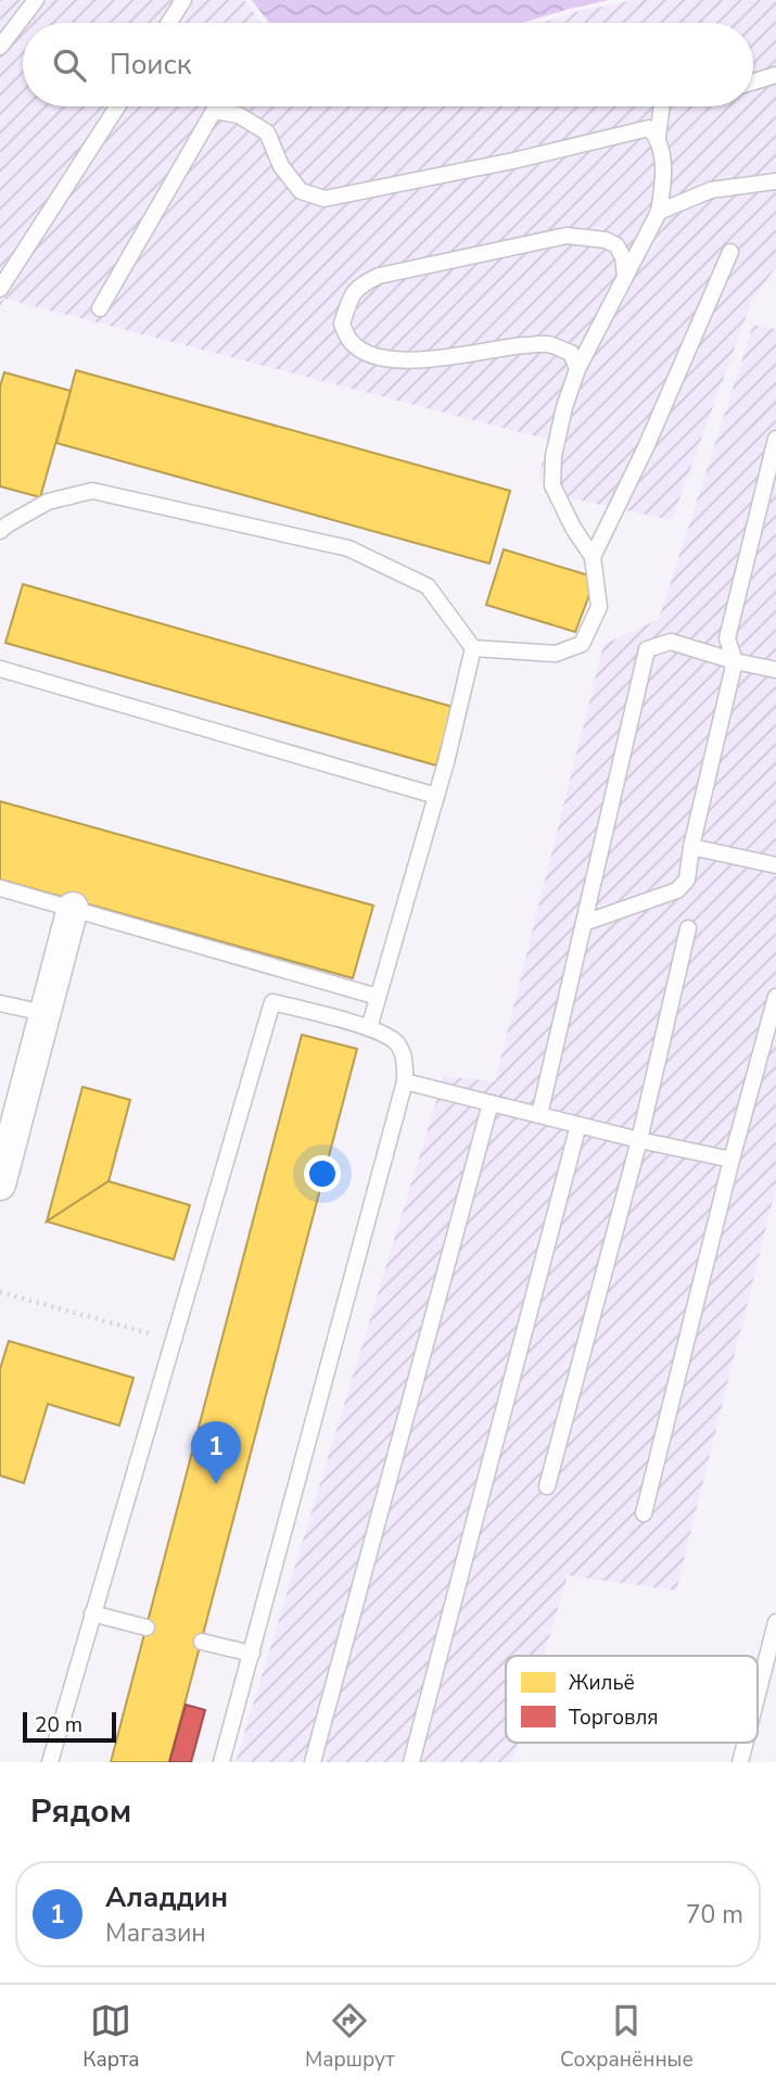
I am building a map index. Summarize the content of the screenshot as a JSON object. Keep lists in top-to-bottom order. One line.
{"legend":["Жильё","Торговля"],"scale_bar":"20 m","page":{"search":"Поиск","pins":"1","scale":"20 m","heading":"Рядом","list":[{"mark":"1","name":"Аладдин","note":"Магазин","value":"70 m"}],"nav":["Карта","Маршрут","Сохранённые"]}}
